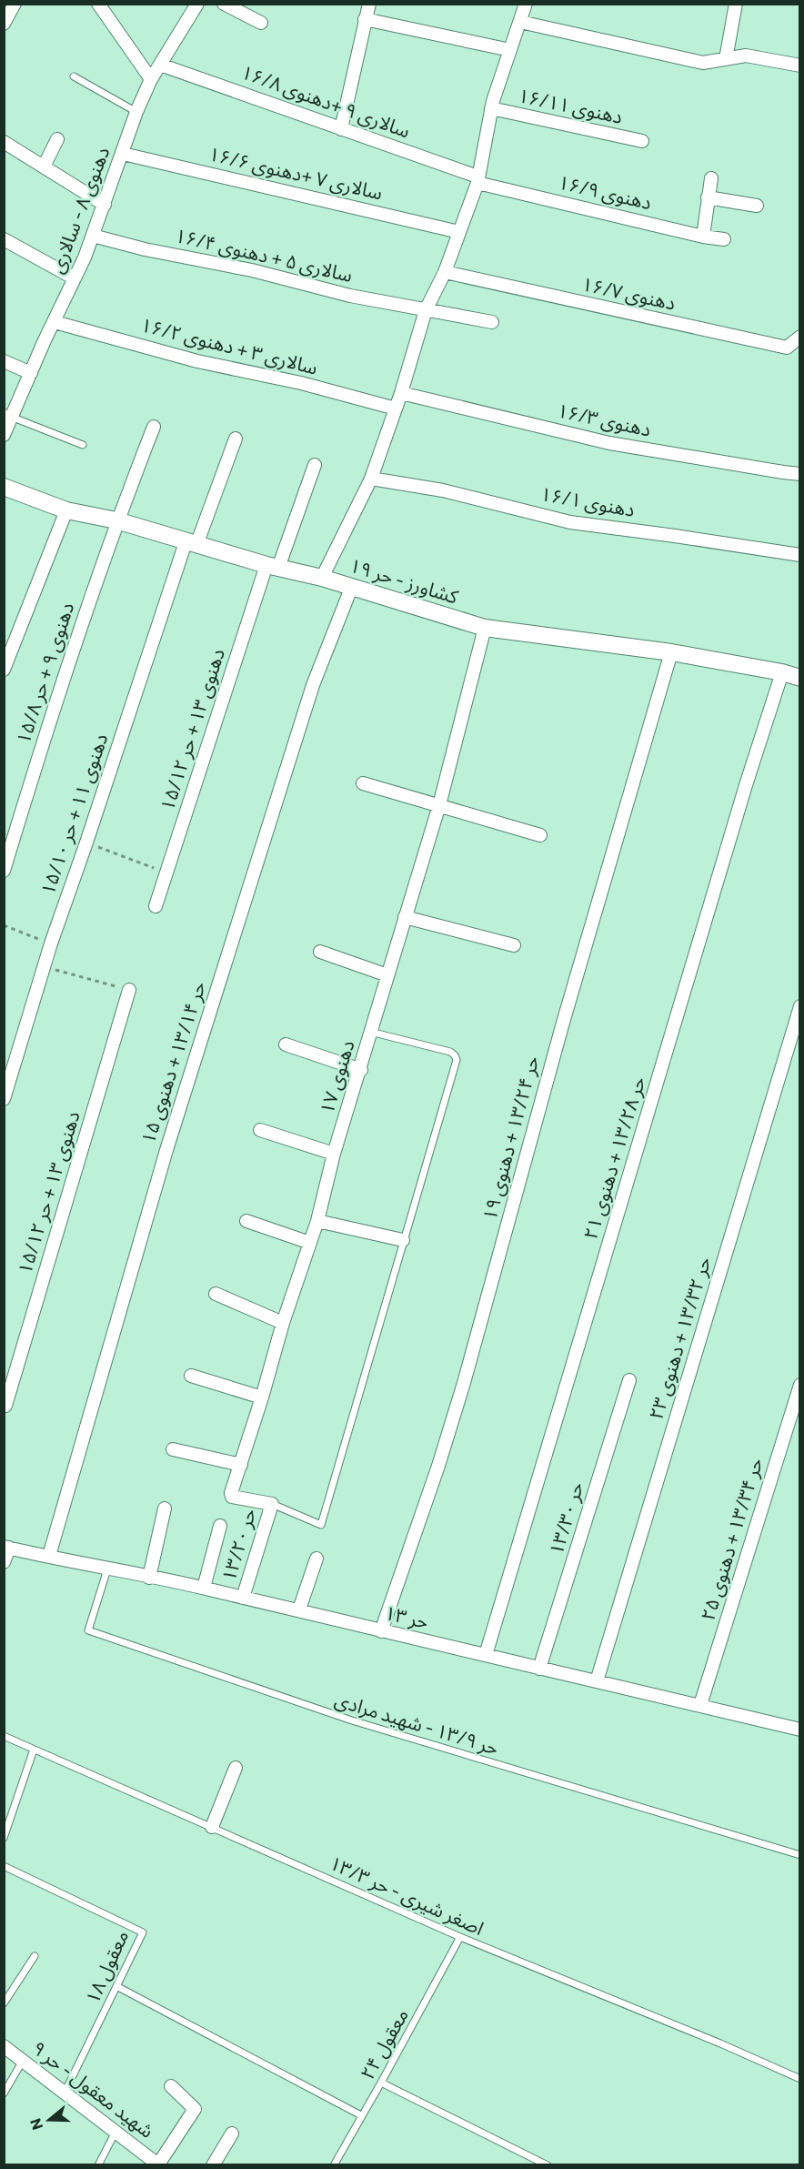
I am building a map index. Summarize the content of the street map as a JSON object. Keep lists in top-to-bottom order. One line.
{"streets":{"street":["سالاری ۹ +دهنوی ۱۶/۸","دهنوی ۱۶/۱۱","سالاری ۷ +دهنوی ۱۶/۶","دهنوی ۱۶/۹","دهنوی ۸ - سالاری","سالاری ۵ + دهنوی ۱۶/۴","دهنوی ۱۶/۷","سالاری ۳ + دهنوی ۱۶/۲","دهنوی ۱۶/۳","دهنوی ۱۶/۱","کشاورز - حر ۱۹","دهنوی ۹ + حر ۱۵/۸","دهنوی ۱۳ + حر ۱۵/۱۲","دهنوی ۱۱ + حر ۱۵/۱۰","حر ۱۳/۱۴ + دهنوی ۱۵","دهنوی ۱۷","حر ۱۳/۲۴ + دهنوی ۱۹","حر ۱۳/۲۸ + دهنوی ۲۱","حر ۱۳/۳۲ + دهنوی ۲۳","حر ۱۳/۳۰","حر ۱۳/۳۴ + دهنوی ۲۵","حر ۱۳/۲۰","حر ۱۳","شهید معقول - حر ۹"],"lane":["حر ۱۳/۹ - شهید مرادی","اصغر شیری - حر ۱۳/۳","معقول ۱۸","معقول ۲۴"]},"crossings":[["سالاری ۹ +دهنوی ۱۶/۸","دهنوی ۱۶/۹"],["سالاری ۹ +دهنوی ۱۶/۸","دهنوی ۸ - سالاری"],["سالاری ۷ +دهنوی ۱۶/۶","دهنوی ۸ - سالاری"],["دهنوی ۸ - سالاری","سالاری ۵ + دهنوی ۱۶/۴"],["دهنوی ۸ - سالاری","سالاری ۳ + دهنوی ۱۶/۲"],["کشاورز - حر ۱۹","دهنوی ۹ + حر ۱۵/۸"],["کشاورز - حر ۱۹","دهنوی ۱۳ + حر ۱۵/۱۲"],["کشاورز - حر ۱۹","دهنوی ۱۱ + حر ۱۵/۱۰"],["کشاورز - حر ۱۹","حر ۱۳/۱۴ + دهنوی ۱۵"],["کشاورز - حر ۱۹","دهنوی ۱۷"],["کشاورز - حر ۱۹","حر ۱۳/۲۴ + دهنوی ۱۹"],["کشاورز - حر ۱۹","حر ۱۳/۲۸ + دهنوی ۲۱"],["حر ۱۳/۱۴ + دهنوی ۱۵","حر ۱۳"],["دهنوی ۱۷","حر ۱۳/۲۰"],["حر ۱۳/۲۴ + دهنوی ۱۹","حر ۱۳"],["حر ۱۳/۲۸ + دهنوی ۲۱","حر ۱۳"],["حر ۱۳/۳۲ + دهنوی ۲۳","حر ۱۳"],["حر ۱۳/۳۰","حر ۱۳"],["حر ۱۳/۳۴ + دهنوی ۲۵","حر ۱۳"],["حر ۱۳/۲۰","حر ۱۳"],["حر ۱۳","حر ۱۳/۹ - شهید مرادی"],["اصغر شیری - حر ۱۳/۳","معقول ۲۴"],["معقول ۱۸","شهید معقول - حر ۹"]],"north":"left"}
